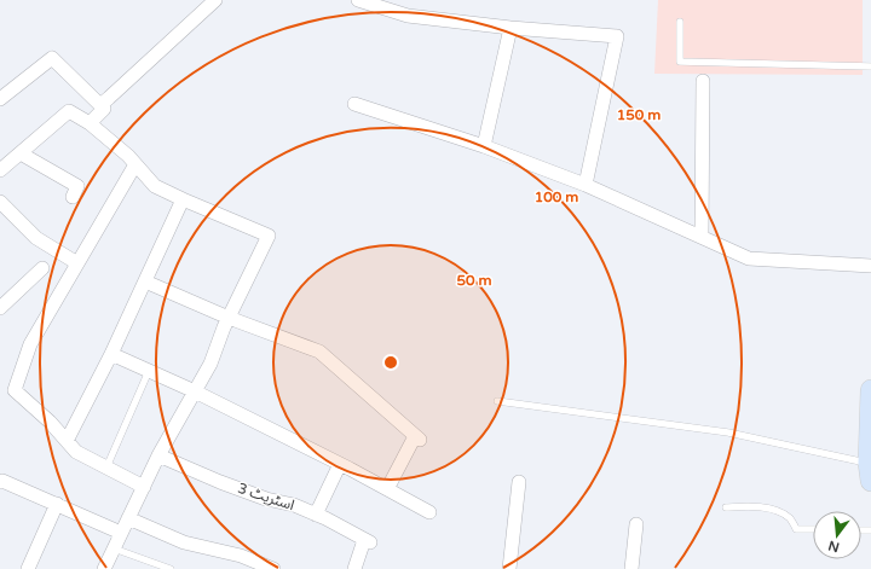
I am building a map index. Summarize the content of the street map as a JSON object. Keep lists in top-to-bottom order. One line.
{"streets":{"street":["اسٹریٹ 3"]},"north":"bottom","rings":["150 m","100 m","50 m"]}
